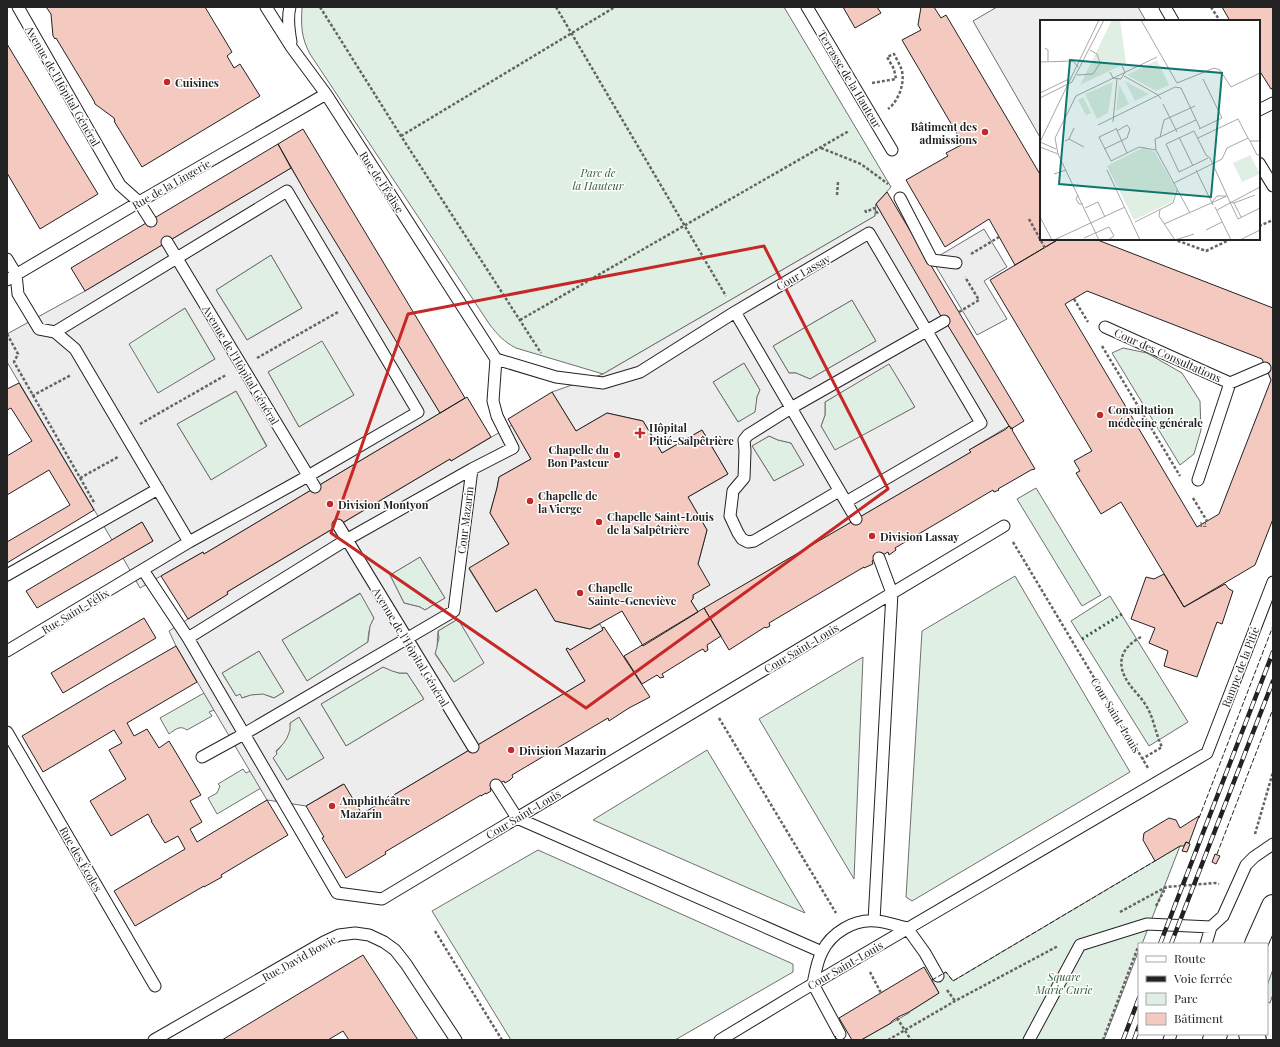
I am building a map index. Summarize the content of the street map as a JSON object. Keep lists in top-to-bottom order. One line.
{"streets":{"lane":["Terrasse de la Hauteur","Avenue de l'Hôpital Général","Rue de l'Église","Rue de la Lingerie","Cour Lassay","Cour des Consultations","Cour Mazarin","Rue Saint-Félix","Cour Saint-Louis","Rampe de la Pitié","Rue des Écoles","Rue David Bowie"]},"crossings":[["Avenue de l'Hôpital Général","Rue de la Lingerie"],["Avenue de l'Hôpital Général","Cour Mazarin"],["Avenue de l'Hôpital Général","Rue Saint-Félix"],["Rue de l'Église","Rue de la Lingerie"],["Cour Mazarin","Cour Saint-Louis"],["Cour Saint-Louis","Rampe de la Pitié"]],"parks":["Parc de la Hauteur","Square Marie Curie"],"places":{"other":["Cuisines","Bâtiment des admissions","Consultation médecine générale","Chapelle du Bon Pasteur","Chapelle de la Vierge","Division Montyon","Chapelle Saint-Louis de la Salpêtrière","Division Lassay","Chapelle Sainte-Geneviève","Division Mazarin","Amphithéâtre Mazarin"],"health":["Hôpital Pitié-Salpêtrière"]},"house_numbers":["12"],"legend":["Route","Voie ferrée","Parc","Bâtiment"]}
